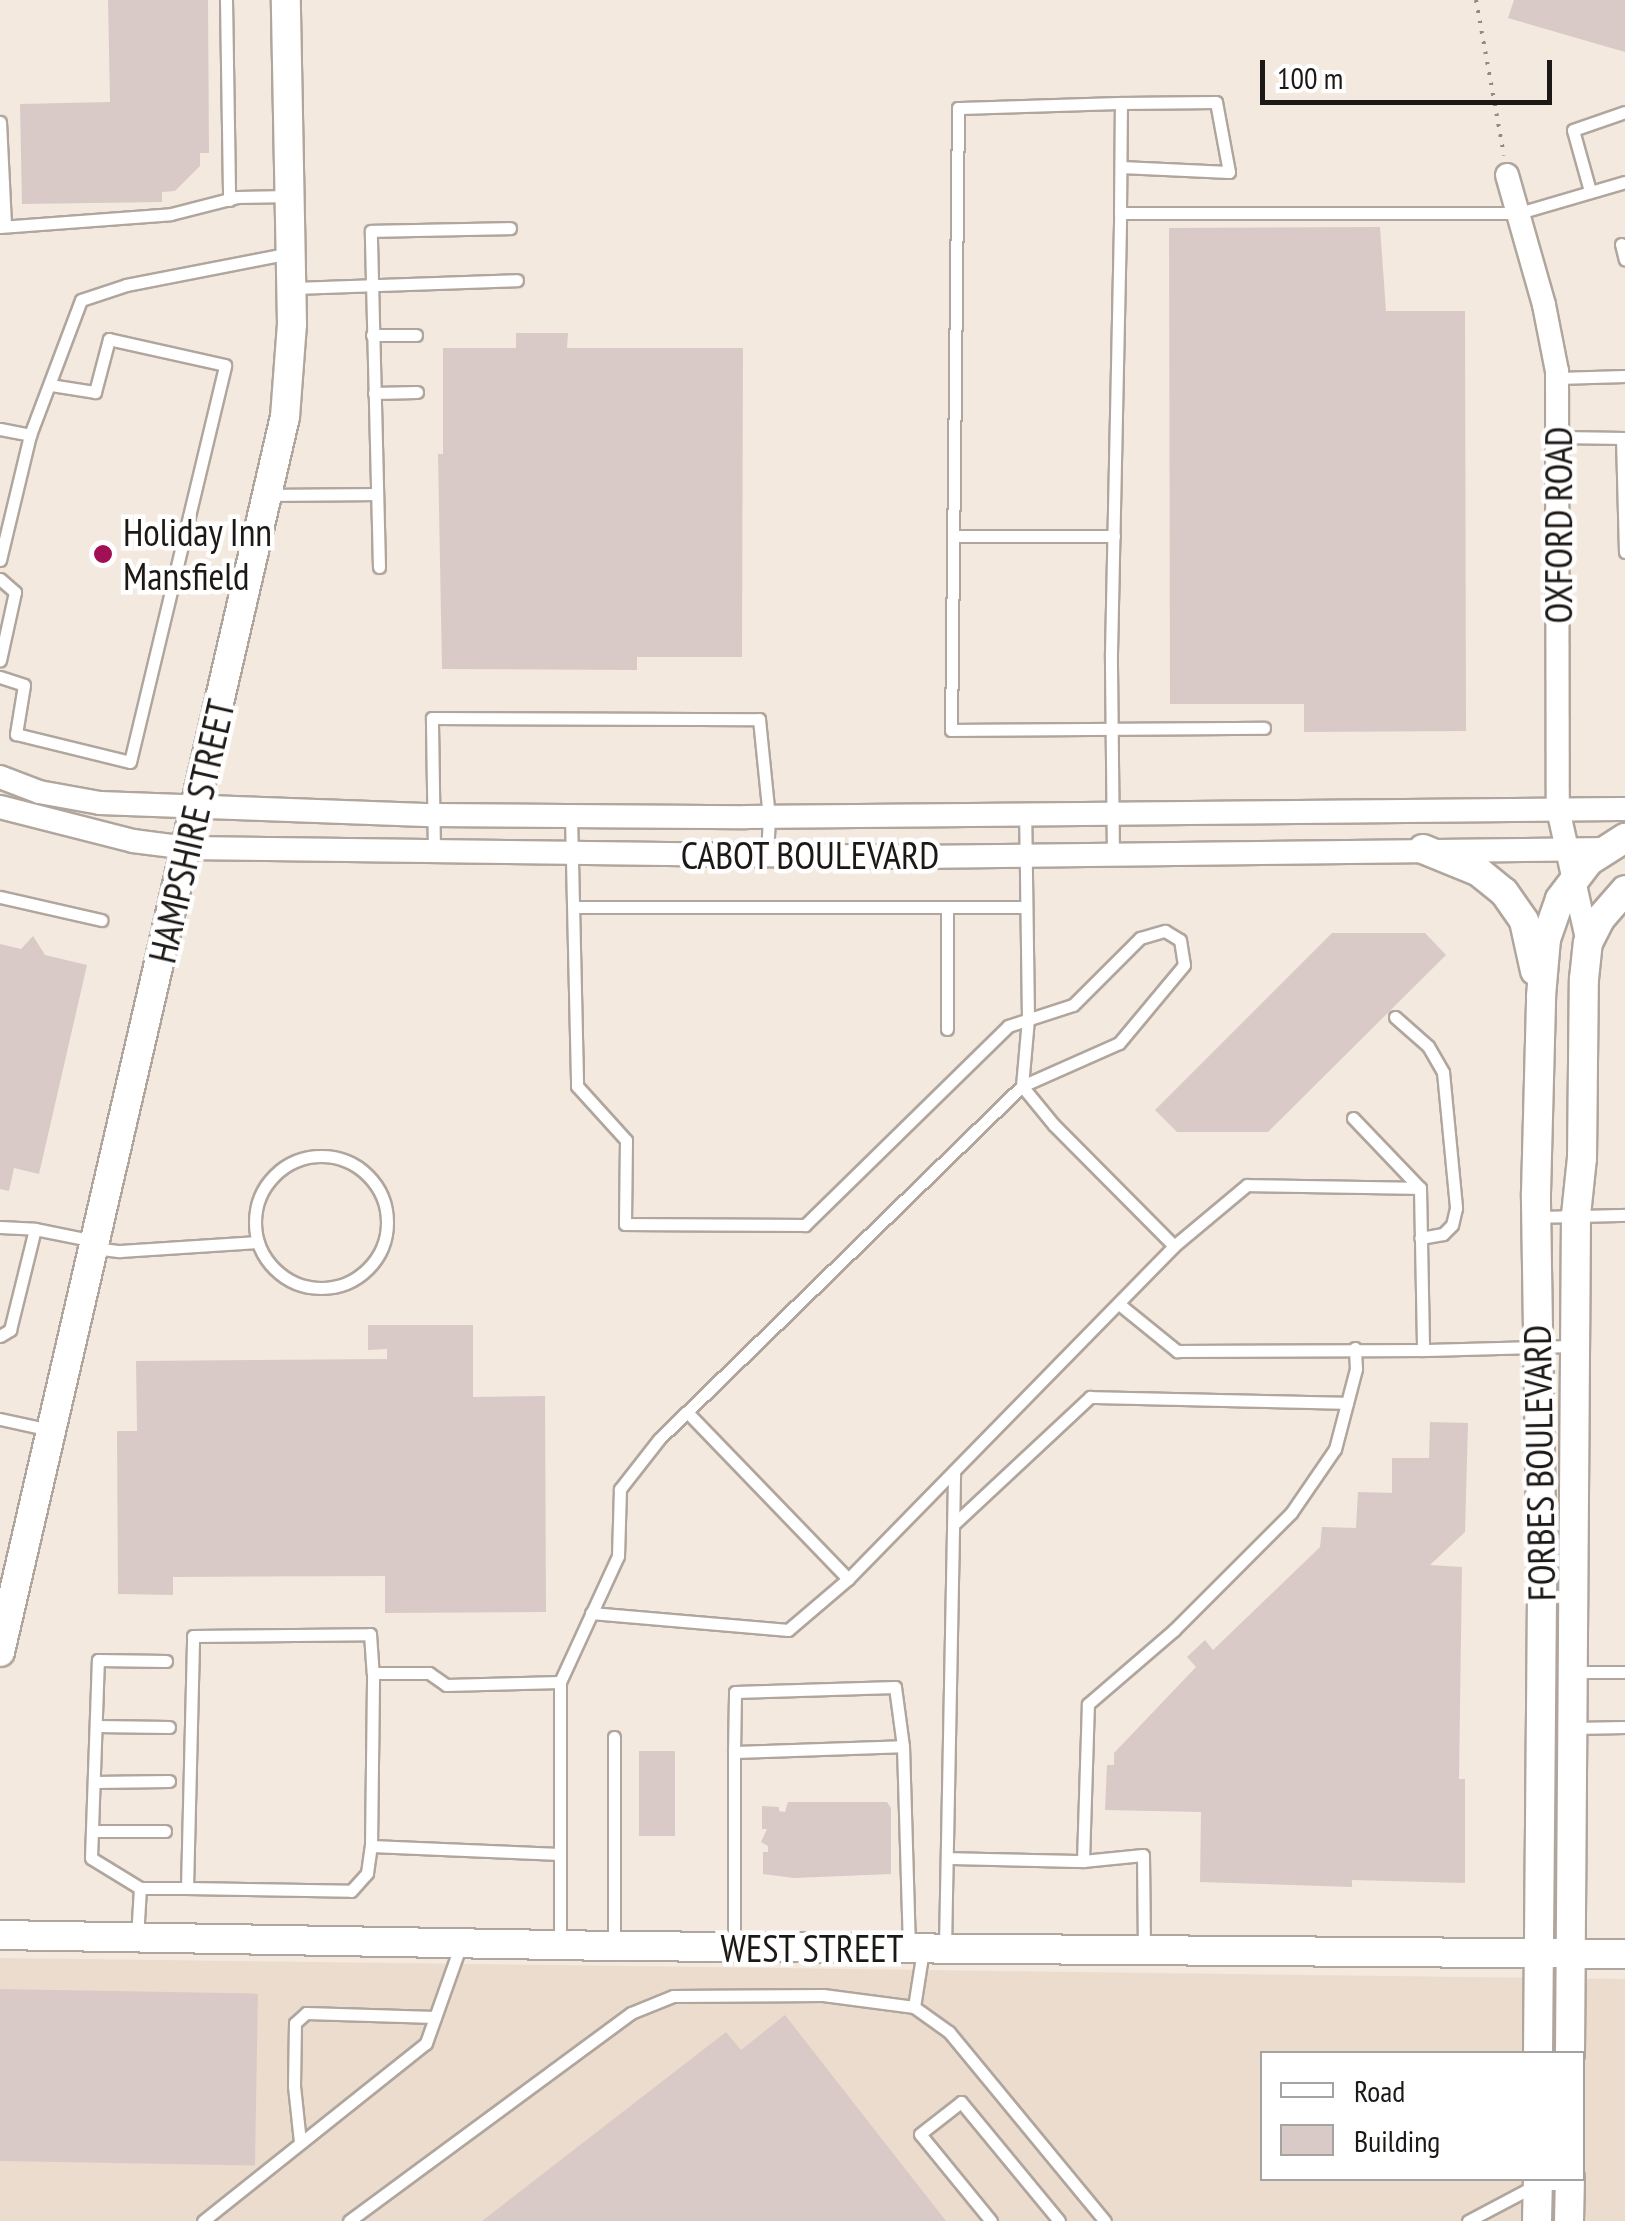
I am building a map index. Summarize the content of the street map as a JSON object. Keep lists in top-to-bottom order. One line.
{"streets":{"street":["OXFORD ROAD","HAMPSHIRE STREET","CABOT BOULEVARD","FORBES BOULEVARD","WEST STREET"]},"crossings":[["OXFORD ROAD","CABOT BOULEVARD"],["OXFORD ROAD","FORBES BOULEVARD"],["HAMPSHIRE STREET","CABOT BOULEVARD"],["CABOT BOULEVARD","FORBES BOULEVARD"],["FORBES BOULEVARD","WEST STREET"]],"places":["Holiday Inn Mansfield"],"legend":["Road","Building"],"scale_bar":"100 m"}
